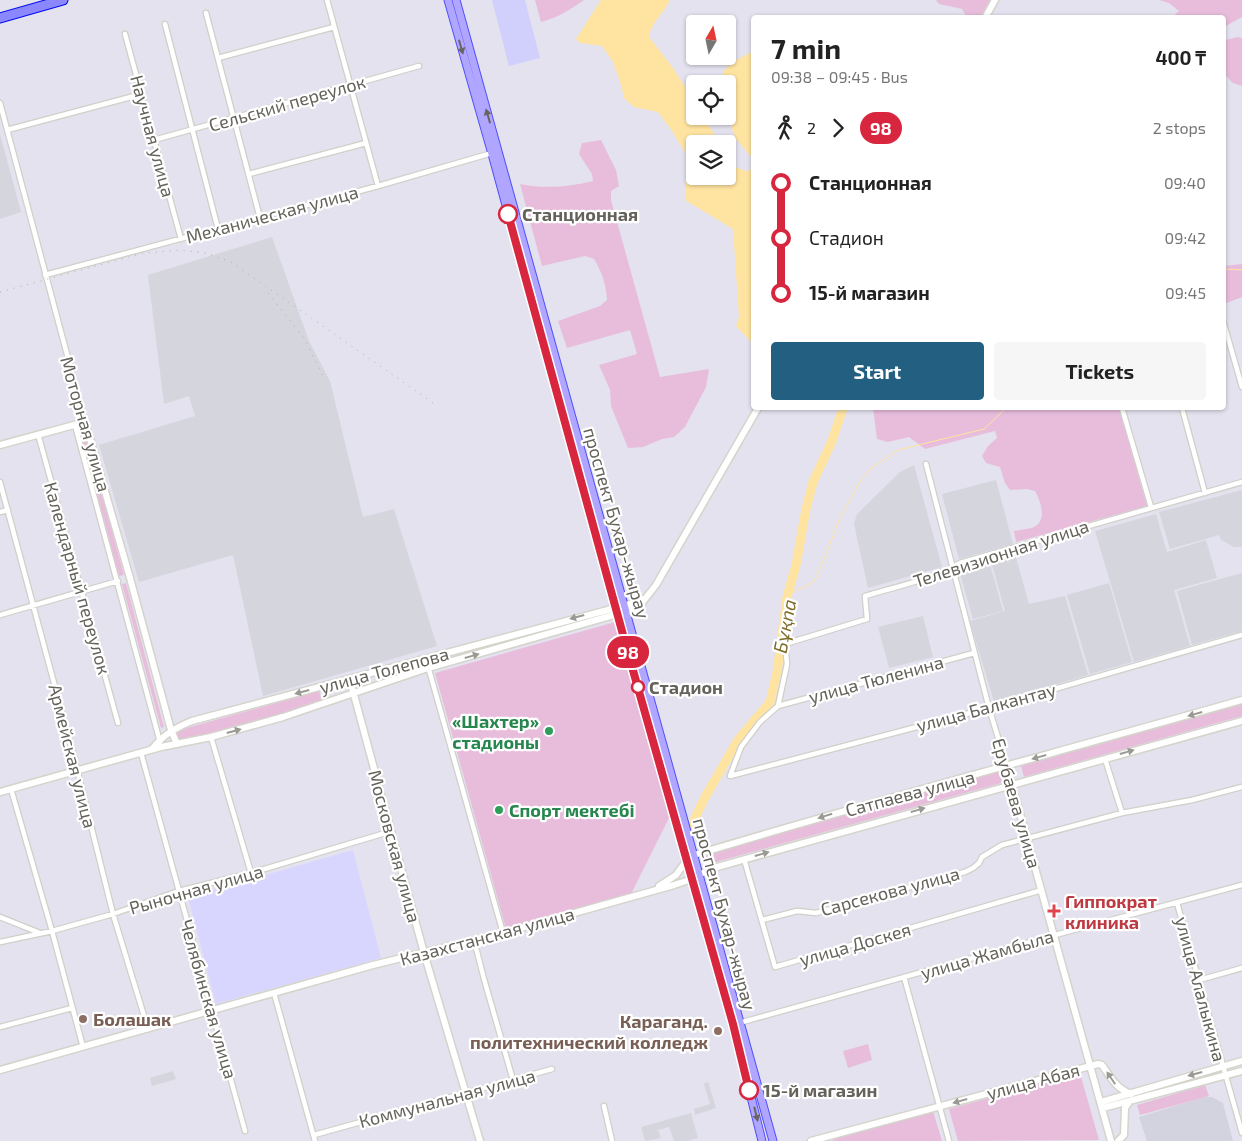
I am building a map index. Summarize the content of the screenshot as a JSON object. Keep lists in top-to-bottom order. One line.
{"streets":{"main road":["Моторная улица","проспект Бухар-жырау","улица Толепова","Сатпаева улица","Ерубаева улица","Московская улица","Казахстанская улица","улица Абая"],"street":["Сельский переулок","Научная улица","Механическая улица","Телевизионная улица","Календарный переулок","улица Тюленина","улица Балкантау","Армейская улица","Рыночная улица","Сарсекова улица","улица Доскея","улица Жамбыла","улица Алалыкина","Челябинская улица","Коммунальная улица"]},"crossings":[["Сельский переулок","Научная улица"],["Научная улица","Механическая улица"],["Механическая улица","Моторная улица"],["Механическая улица","проспект Бухар-жырау"],["Моторная улица","улица Толепова"],["проспект Бухар-жырау","улица Толепова"],["проспект Бухар-жырау","Сатпаева улица"],["проспект Бухар-жырау","Казахстанская улица"],["проспект Бухар-жырау","улица Жамбыла"],["Телевизионная улица","улица Тюленина"],["Телевизионная улица","улица Балкантау"],["Телевизионная улица","Ерубаева улица"],["улица Толепова","Армейская улица"],["улица Толепова","Московская улица"],["улица Толепова","Челябинская улица"],["улица Тюленина","улица Балкантау"],["улица Тюленина","Ерубаева улица"],["улица Балкантау","Ерубаева улица"],["Армейская улица","Рыночная улица"],["Армейская улица","Казахстанская улица"],["Сатпаева улица","Ерубаева улица"],["Сатпаева улица","Казахстанская улица"],["Сатпаева улица","улица Доскея"],["Ерубаева улица","Сарсекова улица"],["Ерубаева улица","улица Доскея"],["Ерубаева улица","улица Жамбыла"],["Ерубаева улица","улица Абая"],["Московская улица","Рыночная улица"],["Московская улица","Казахстанская улица"],["Московская улица","Коммунальная улица"],["Рыночная улица","Челябинская улица"],["Сарсекова улица","улица Доскея"],["Казахстанская улица","Челябинская улица"],["улица Жамбыла","улица Алалыкина"]],"one_way":["улица Абая"],"water":["Бұқпа"],"places":{"other":["Станционная","Стадион","«Шахтер» стадионы","Спорт мектебі","Болашак","Караганд. политехнический колледж","15-й магазин"],"health":["Гиппократ клиника"]},"lines":["bus line 98"],"north":"top","page":{"on_map":"98","heading":["7 min","09:38 – 09:45 · Bus","400 ₸"],"legs":["2","98","2 stops"],"list":[{"name":"Станционная","value":"09:40"},{"name":"Стадион","value":"09:42"},{"name":"15-й магазин","value":"09:45"}],"buttons":["Start","Tickets"]}}
